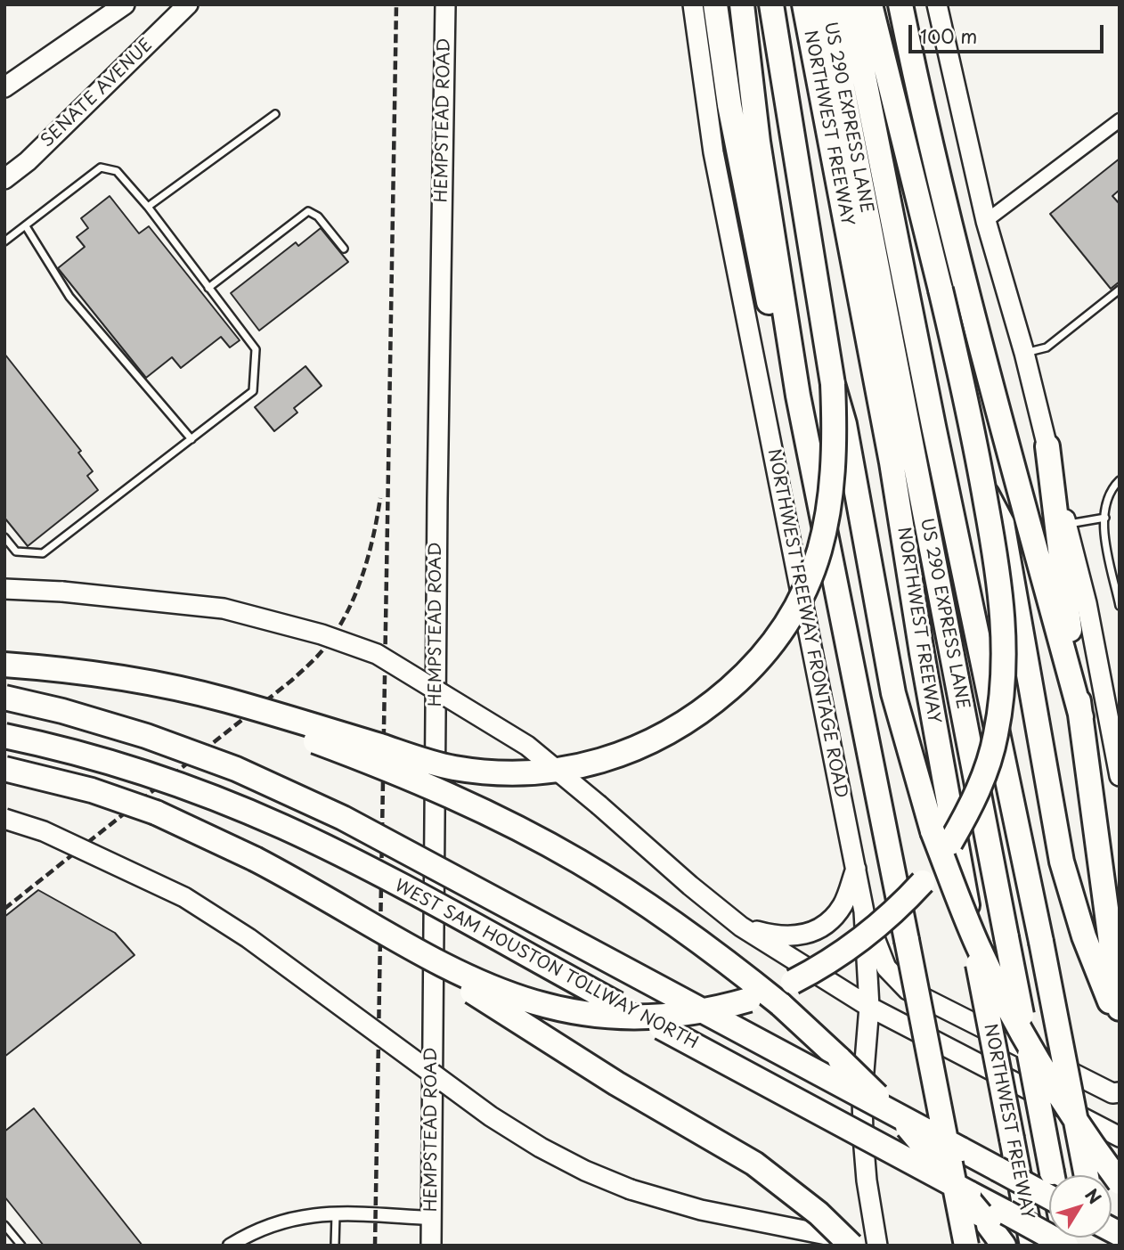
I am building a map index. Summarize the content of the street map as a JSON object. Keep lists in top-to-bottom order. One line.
{"streets":{"highway":["US 290 EXPRESS LANE","NORTHWEST FREEWAY","WEST SAM HOUSTON TOLLWAY NORTH"],"main road":["SENATE AVENUE","HEMPSTEAD ROAD","NORTHWEST FREEWAY FRONTAGE ROAD"]},"scale_bar":"100 m","north":"top right"}
